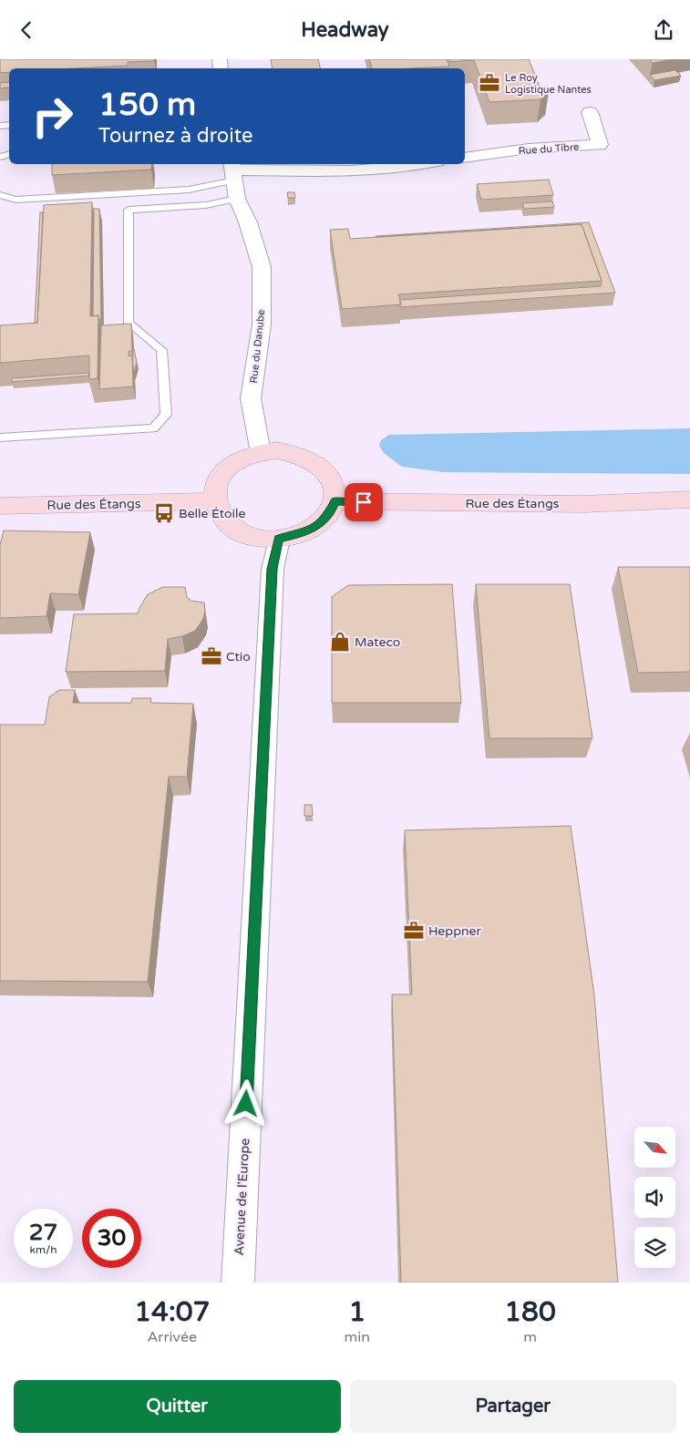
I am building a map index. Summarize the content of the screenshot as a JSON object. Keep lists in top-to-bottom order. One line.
{"streets":{"main road":["Rue des Étangs"],"street":["Rue du Tibre","Rue du Danube","Avenue de l'Europe"]},"crossings":[["Rue du Danube","Rue des Étangs"],["Rue du Danube","Avenue de l'Europe"],["Rue des Étangs","Avenue de l'Europe"]],"places":{"office":["Le Roy Logistique Nantes","Ctio","Heppner"],"bus stop":["Belle Étoile"],"shop":["Mateco"]},"north":"bottom right","page":{"header":"Headway","turn":["150 m","Tournez à droite"],"speed":"27 km/h","limit":"30","eta":["14:07","Arrivée","1","min","180","m"],"buttons":["Quitter","Partager"]}}
